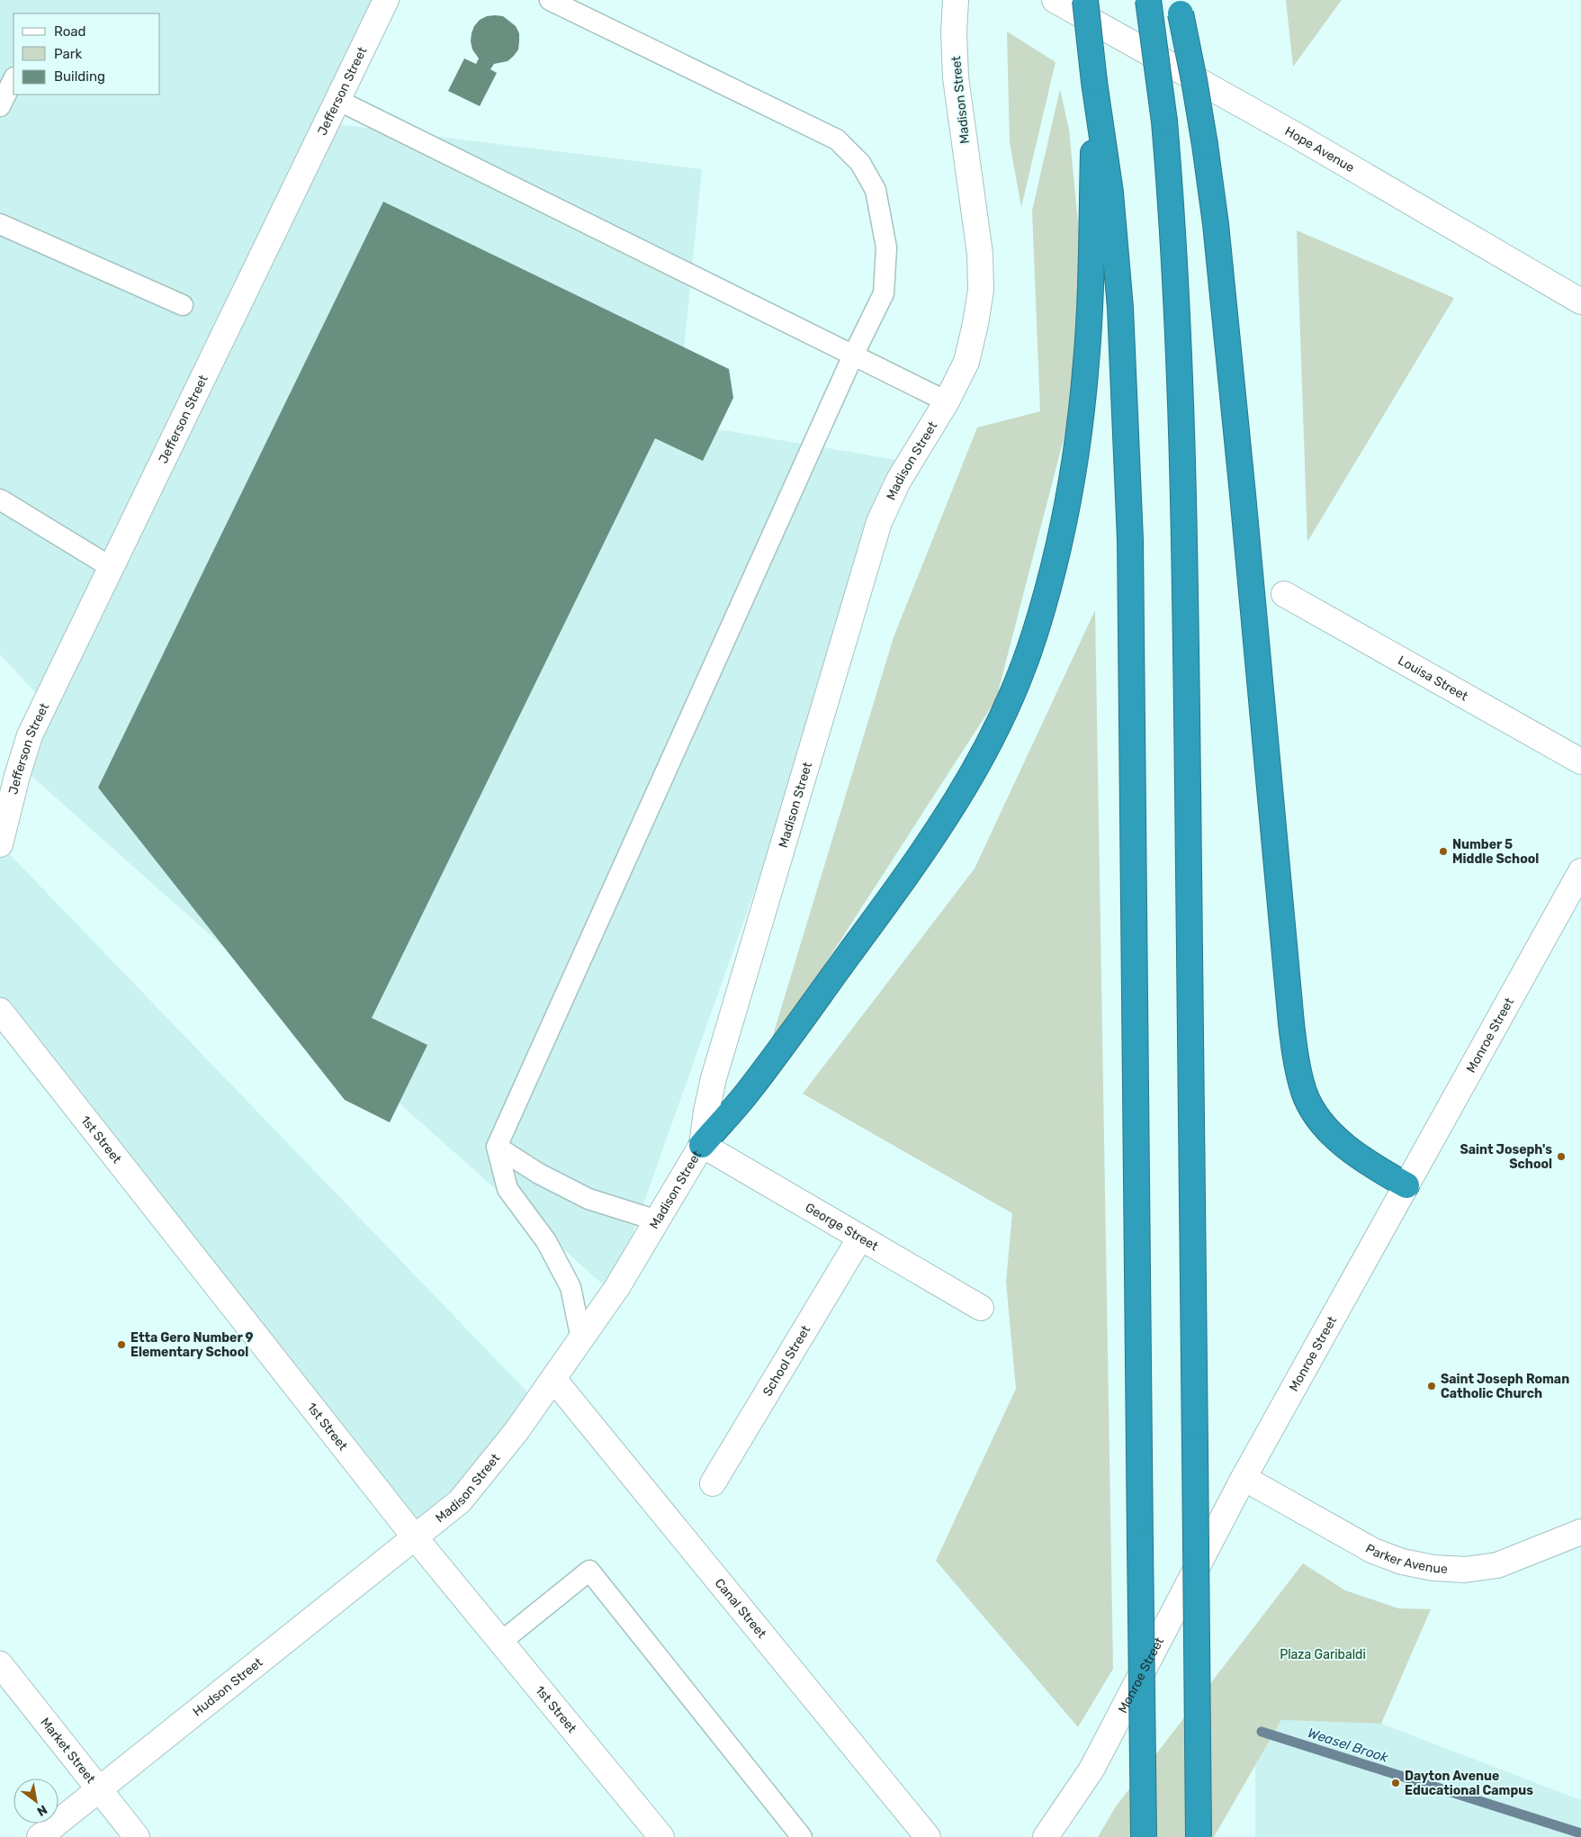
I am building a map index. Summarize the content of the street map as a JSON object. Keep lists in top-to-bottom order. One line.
{"streets":{"street":["Jefferson Street","Madison Street","Hope Avenue","Louisa Street","Monroe Street","1st Street","George Street","School Street","Parker Avenue","Canal Street","Hudson Street","Market Street"]},"crossings":[["Madison Street","1st Street"],["Madison Street","George Street"],["Madison Street","Canal Street"],["Madison Street","Hudson Street"],["Monroe Street","Parker Avenue"],["1st Street","Hudson Street"],["George Street","School Street"],["Hudson Street","Market Street"]],"water":["Weasel Brook"],"parks":["Plaza Garibaldi"],"places":["Number 5 Middle School","Saint Joseph's School","Etta Gero Number 9 Elementary School","Saint Joseph Roman Catholic Church","Dayton Avenue Educational Campus"],"legend":["Road","Park","Building"],"north":"bottom right"}
